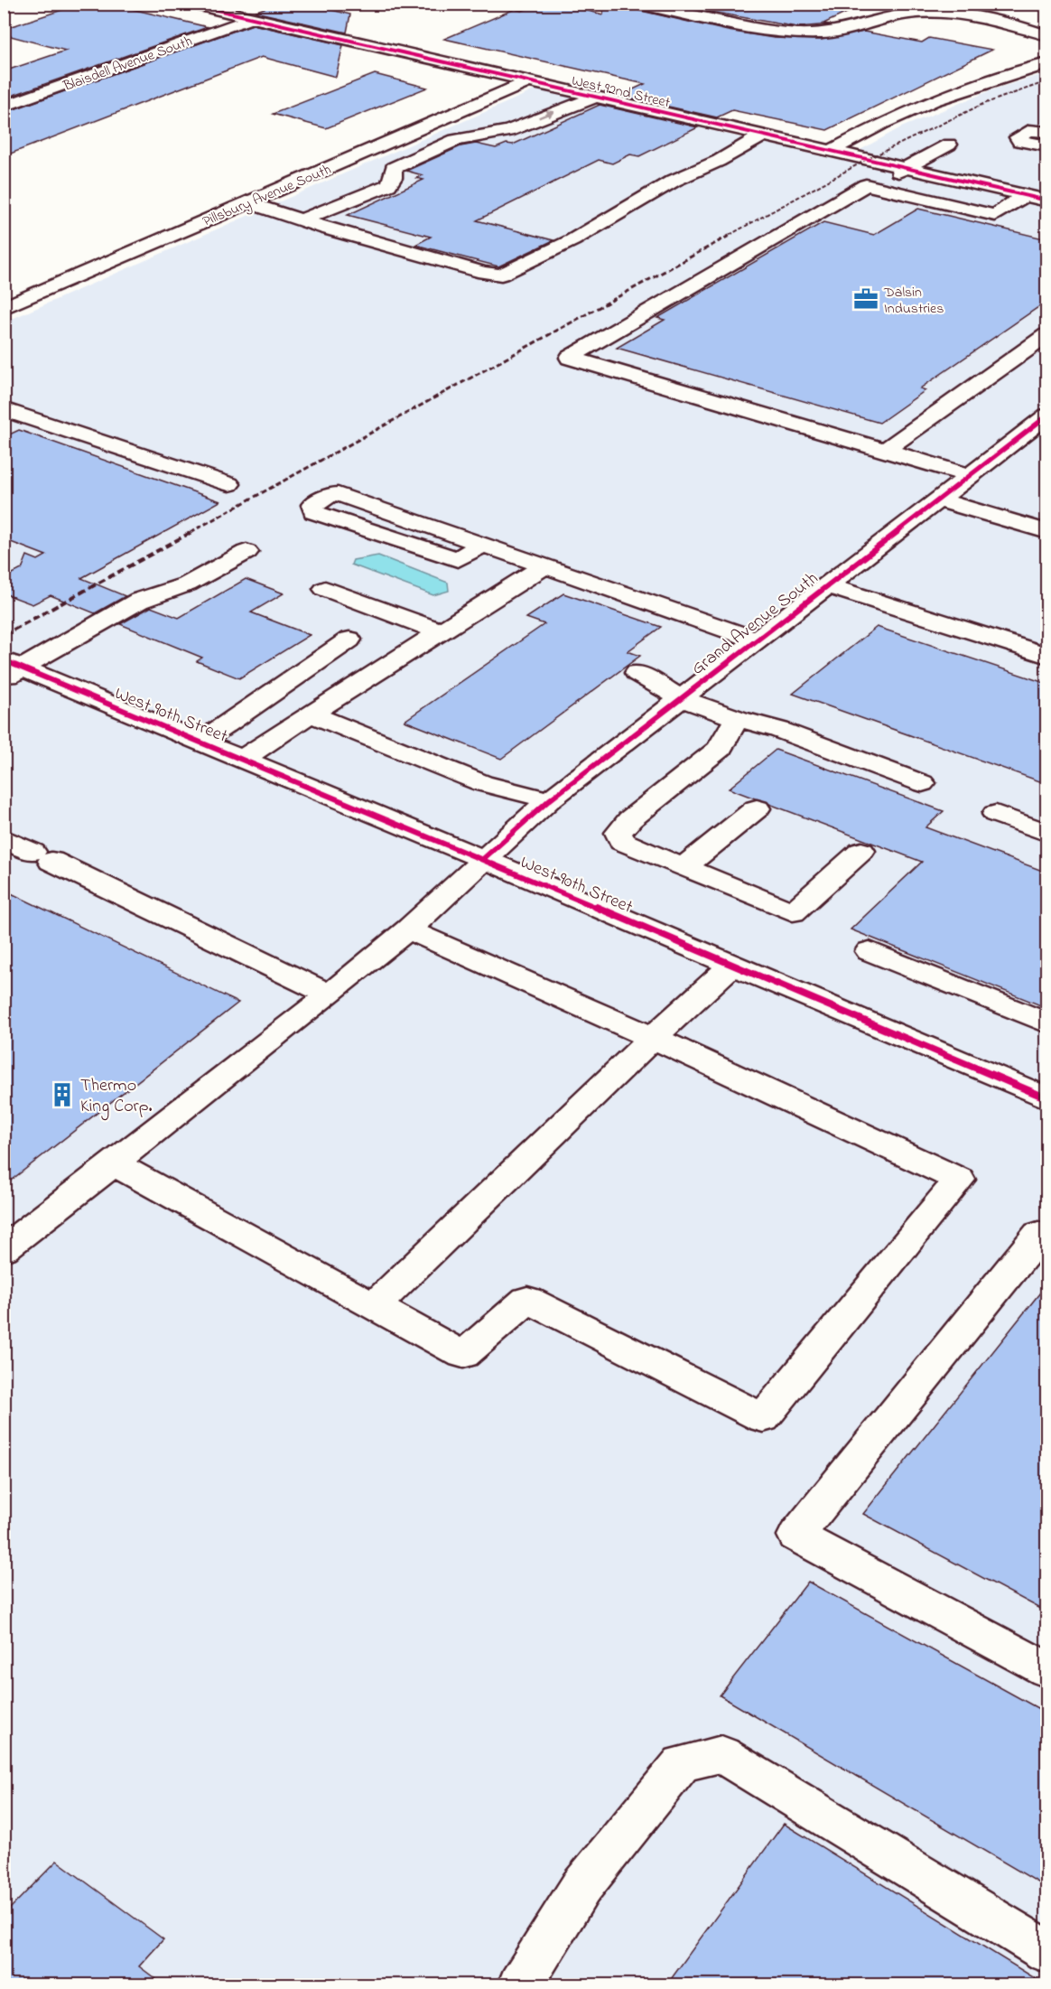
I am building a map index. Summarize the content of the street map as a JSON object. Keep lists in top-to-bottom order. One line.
{"streets":{"street":["Blaisdell Avenue South","West 92nd Street","Pillsbury Avenue South","Grand Avenue South","West 90th Street"]},"crossings":[["Blaisdell Avenue South","West 92nd Street"],["West 92nd Street","Pillsbury Avenue South"],["Grand Avenue South","West 90th Street"]],"places":{"office":["Dalsin Industries"],"building":["Thermo King Corp."]}}
